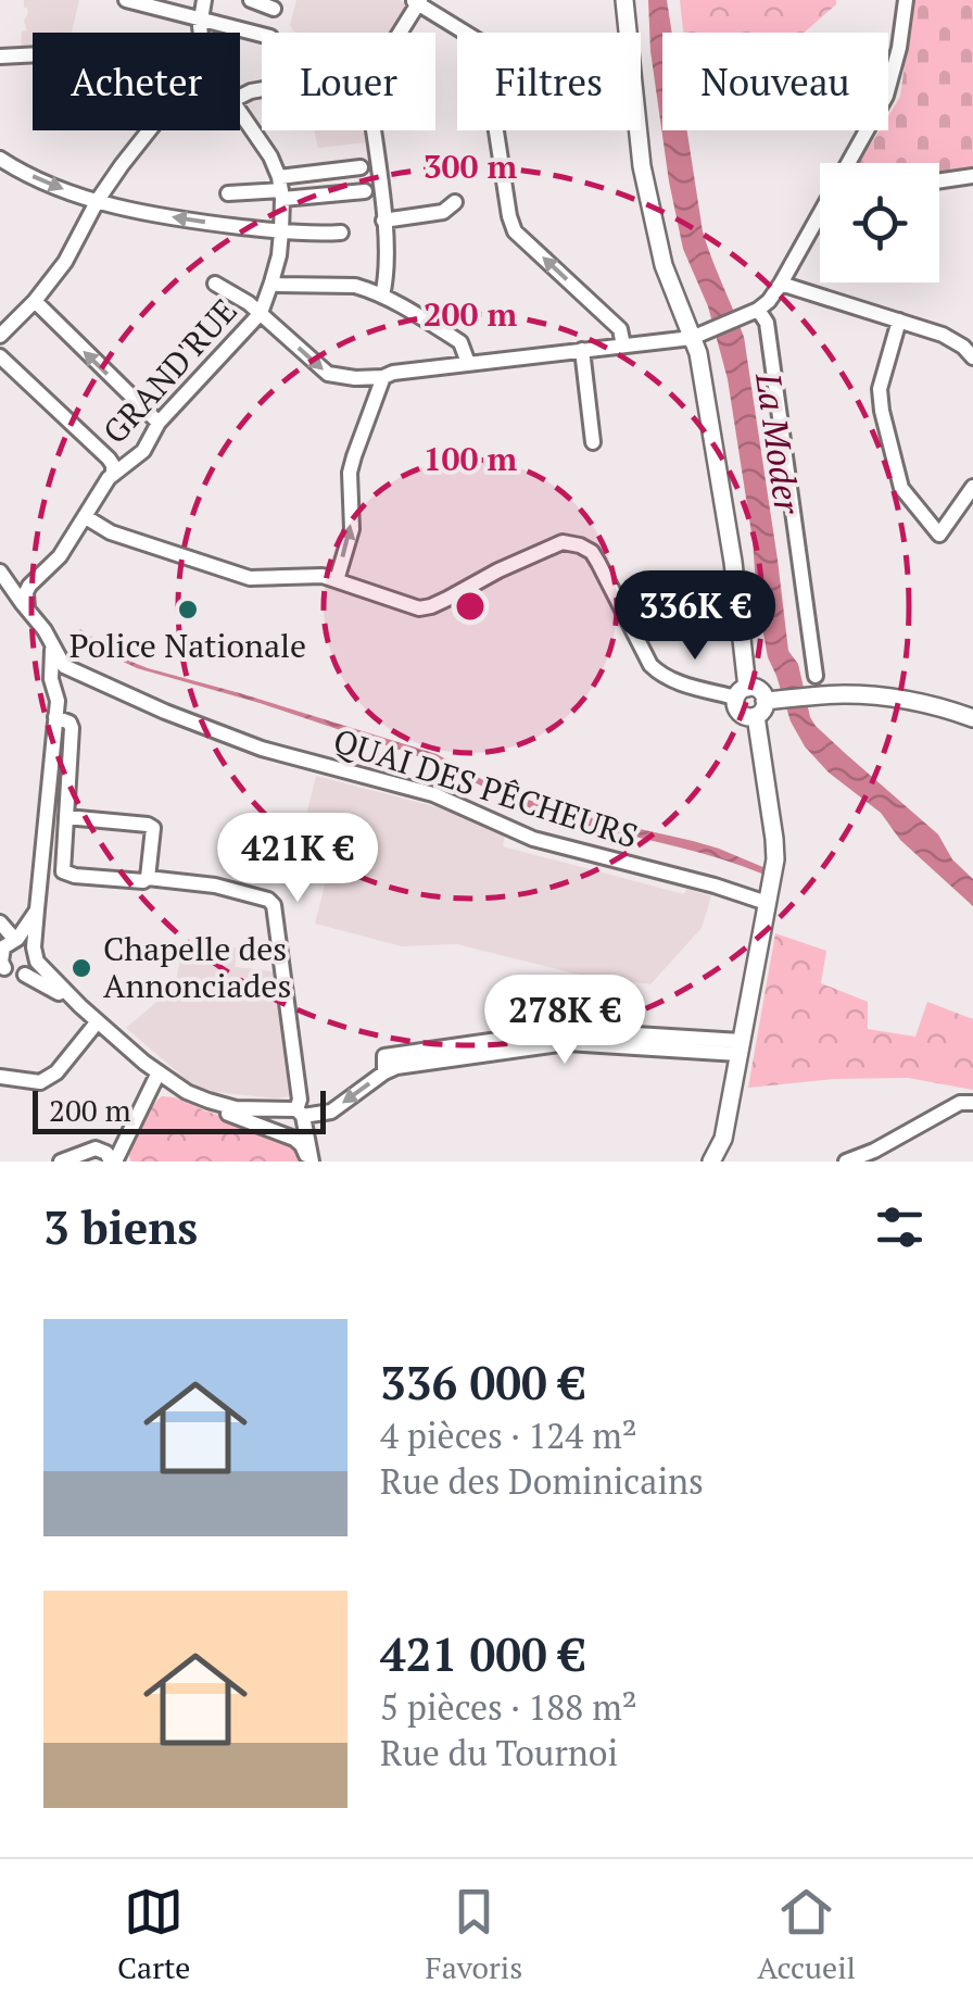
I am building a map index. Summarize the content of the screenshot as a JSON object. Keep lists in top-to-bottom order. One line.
{"streets":{"street":["GRAND'RUE","QUAI DES PÊCHEURS"]},"water":["La Moder"],"places":["Police Nationale","Chapelle des Annonciades"],"scale_bar":"200 m","page":{"chip":["Acheter","Louer","Filtres","Nouveau"],"price":["336K €","421K €","278K €"],"scale":"200 m","heading":"3 biens","list":[{"name":"336 000 €","note":"4 pièces · 124 m² · Rue des Dominicains"},{"name":"421 000 €","note":"5 pièces · 188 m² · Rue du Tournoi"}],"tabs":["Carte","Favoris","Accueil"]},"rings":["300 m","200 m","100 m"]}
